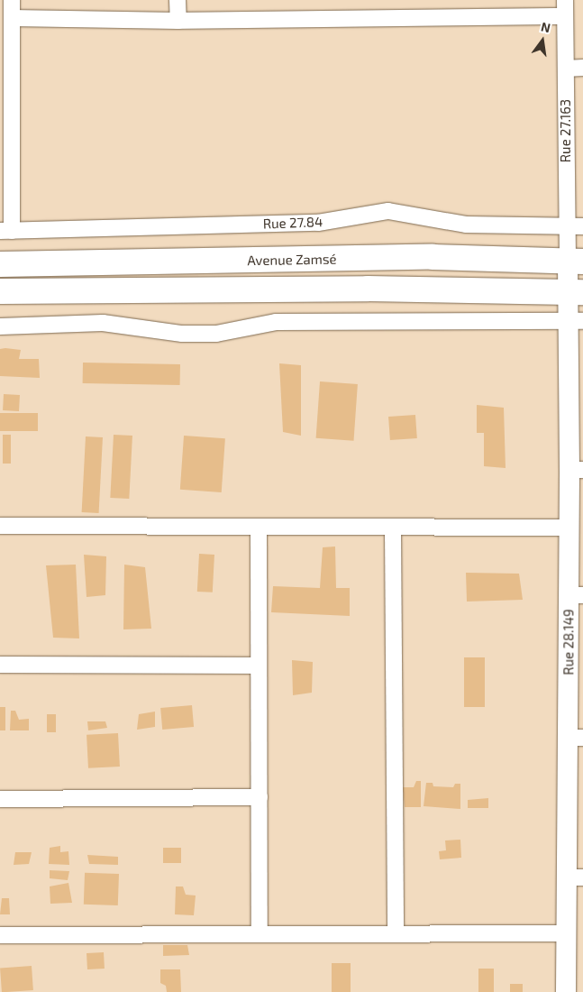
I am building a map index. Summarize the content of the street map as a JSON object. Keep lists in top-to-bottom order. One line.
{"streets":{"highway":["Avenue Zamsé"],"street":["Rue 27.163","Rue 27.84","Rue 28.149"]},"crossings":[["Rue 27.163","Rue 27.84"],["Rue 27.163","Avenue Zamsé"],["Rue 27.163","Rue 28.149"],["Avenue Zamsé","Rue 28.149"]],"north":"top"}
